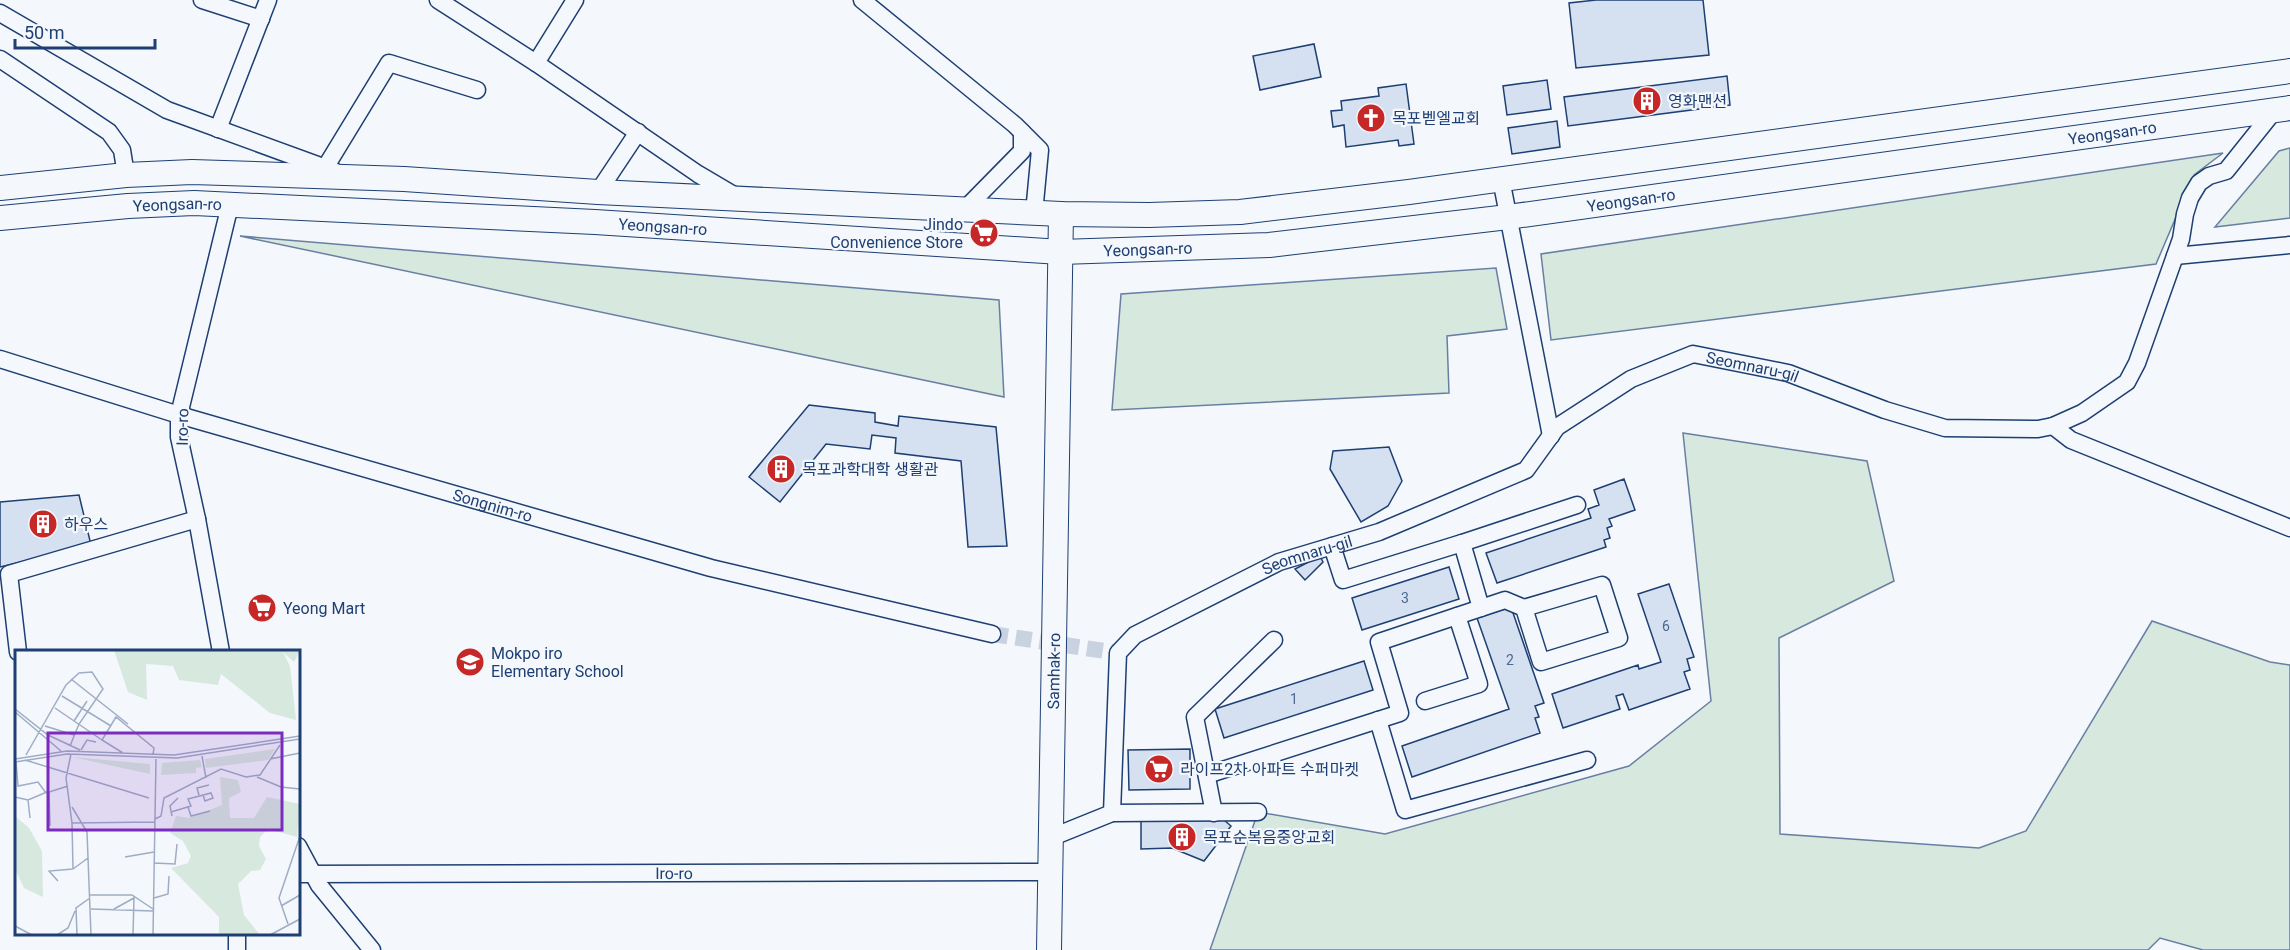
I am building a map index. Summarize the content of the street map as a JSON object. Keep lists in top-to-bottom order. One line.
{"streets":{"street":["Yeongsan-ro","Seomnaru-gil","Iro-ro","Songnim-ro","Samhak-ro"]},"crossings":[["Yeongsan-ro","Seomnaru-gil"],["Yeongsan-ro","Iro-ro"],["Yeongsan-ro","Samhak-ro"],["Iro-ro","Songnim-ro"],["Iro-ro","Samhak-ro"]],"places":{"building":["영화맨션","목포과학대학 생활관","하우스","목포순복음중앙교회"],"church":["목포벧엘교회"],"supermarket":["Jindo Convenience Store","Yeong Mart","라이프2차 아파트 수퍼마켓"],"school or university":["Mokpo iro Elementary School"]},"house_numbers":["3","6","2","1"],"scale_bar":"50 m"}
